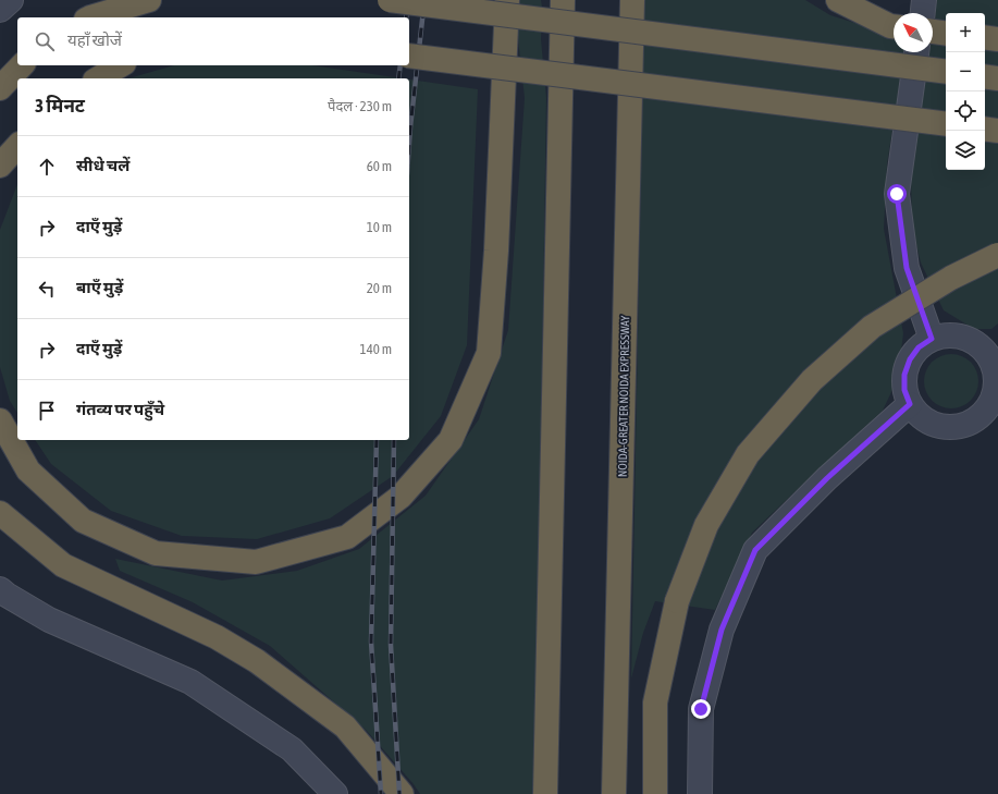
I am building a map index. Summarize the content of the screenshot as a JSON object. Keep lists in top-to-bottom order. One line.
{"streets":{"highway":["NOIDA-GREATER NOIDA EXPRESSWAY"]},"north":"top left","page":{"map_buttons":["+","−"],"search":"यहाँ खोजें","heading":["3 मिनट","पैदल · 230 m"],"list":[["सीधे चलें","60 m"],["दाएँ मुड़ें","10 m"],["बाएँ मुड़ें","20 m"],["दाएँ मुड़ें","140 m"],"गंतव्य पर पहुँचे"]}}
